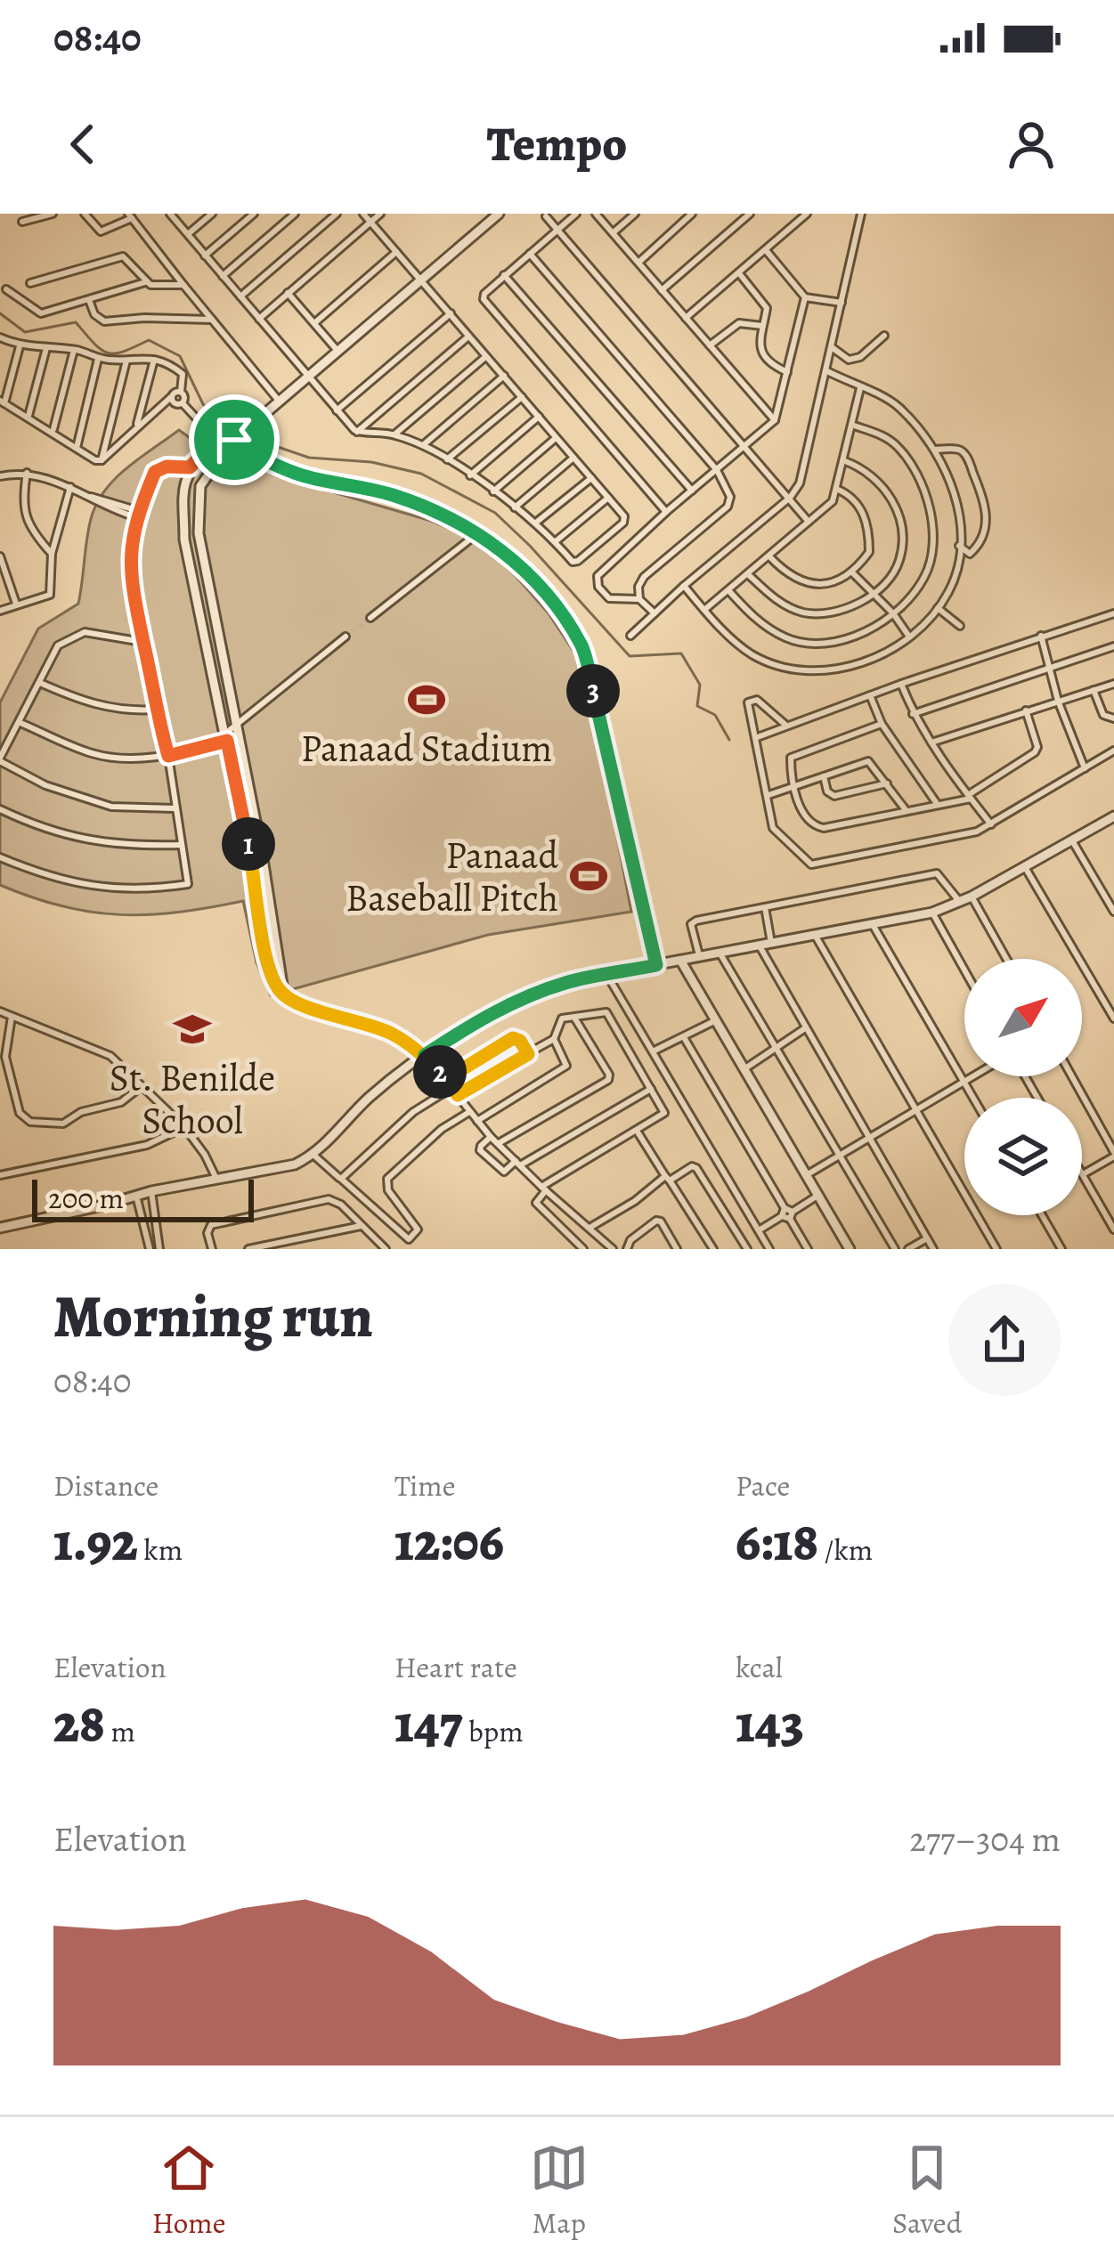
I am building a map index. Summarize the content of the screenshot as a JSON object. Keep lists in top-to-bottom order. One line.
{"places":{"sports":["Panaad Stadium","Panaad Baseball Pitch"],"school or university":["St. Benilde School"]},"scale_bar":"200 m","north":"top right","page":{"status":"08:40","header":"Tempo","pins":["3","1","2"],"scale":"200 m","heading":["Morning run","08:40"],"stats":[["Distance","1.92 km"],["Time","12:06"],["Pace","6:18 /km"],["Elevation","28 m"],["Heart rate","147 bpm"],["kcal","143"]],"chart":["Elevation","277–304 m"],"tabs":["Home","Map","Saved"]}}
